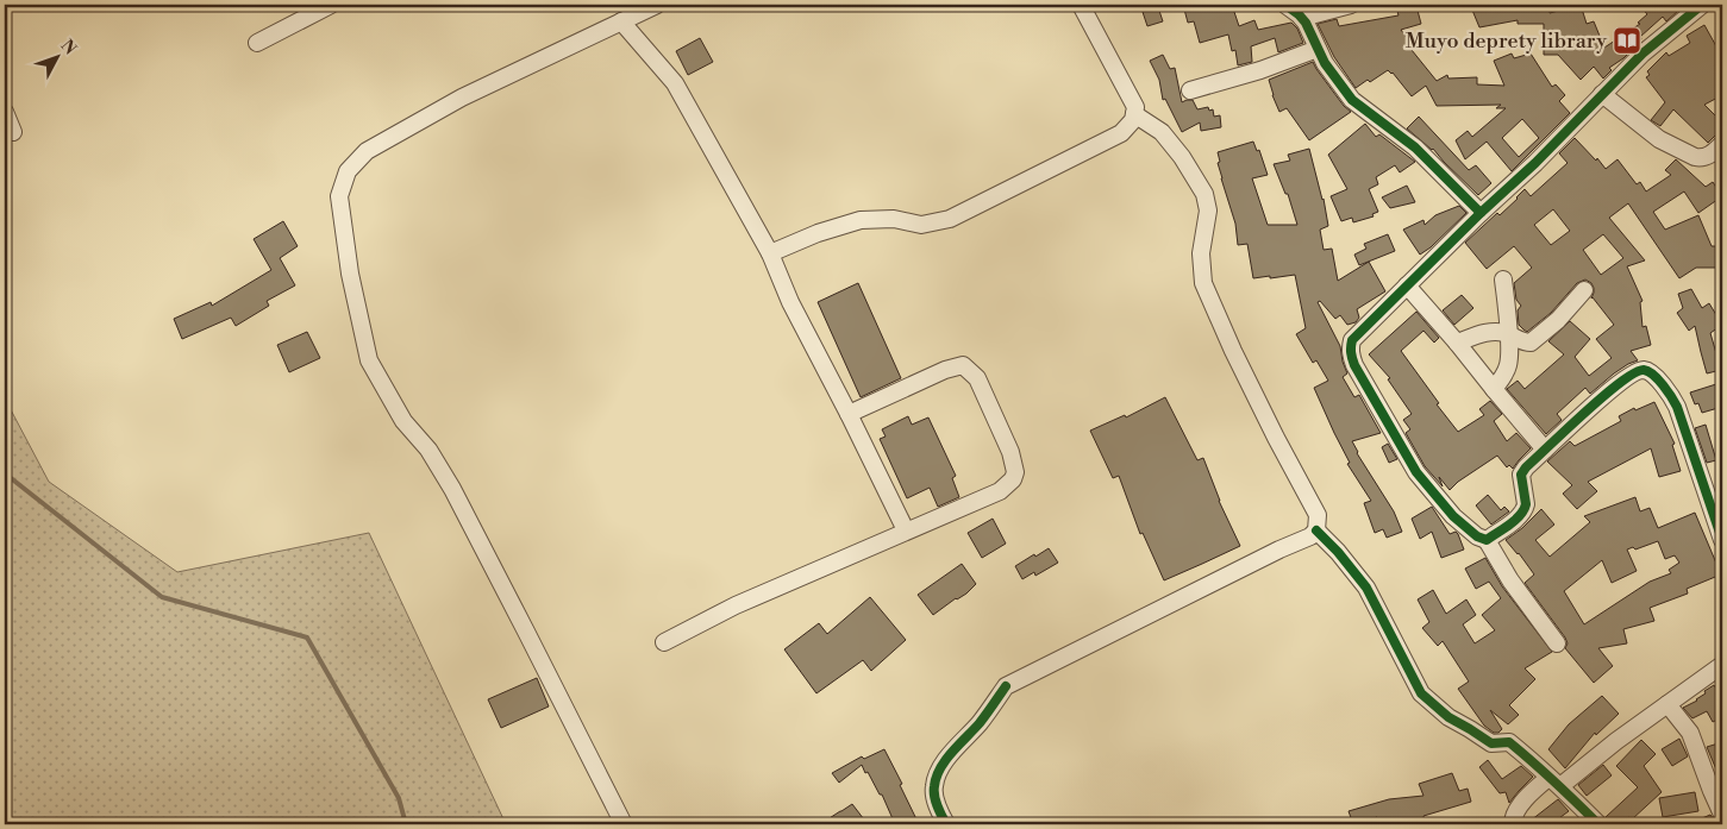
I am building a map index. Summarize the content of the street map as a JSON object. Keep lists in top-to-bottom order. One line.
{"places":{"library":["Muyo deprety library"]},"north":"top right"}
